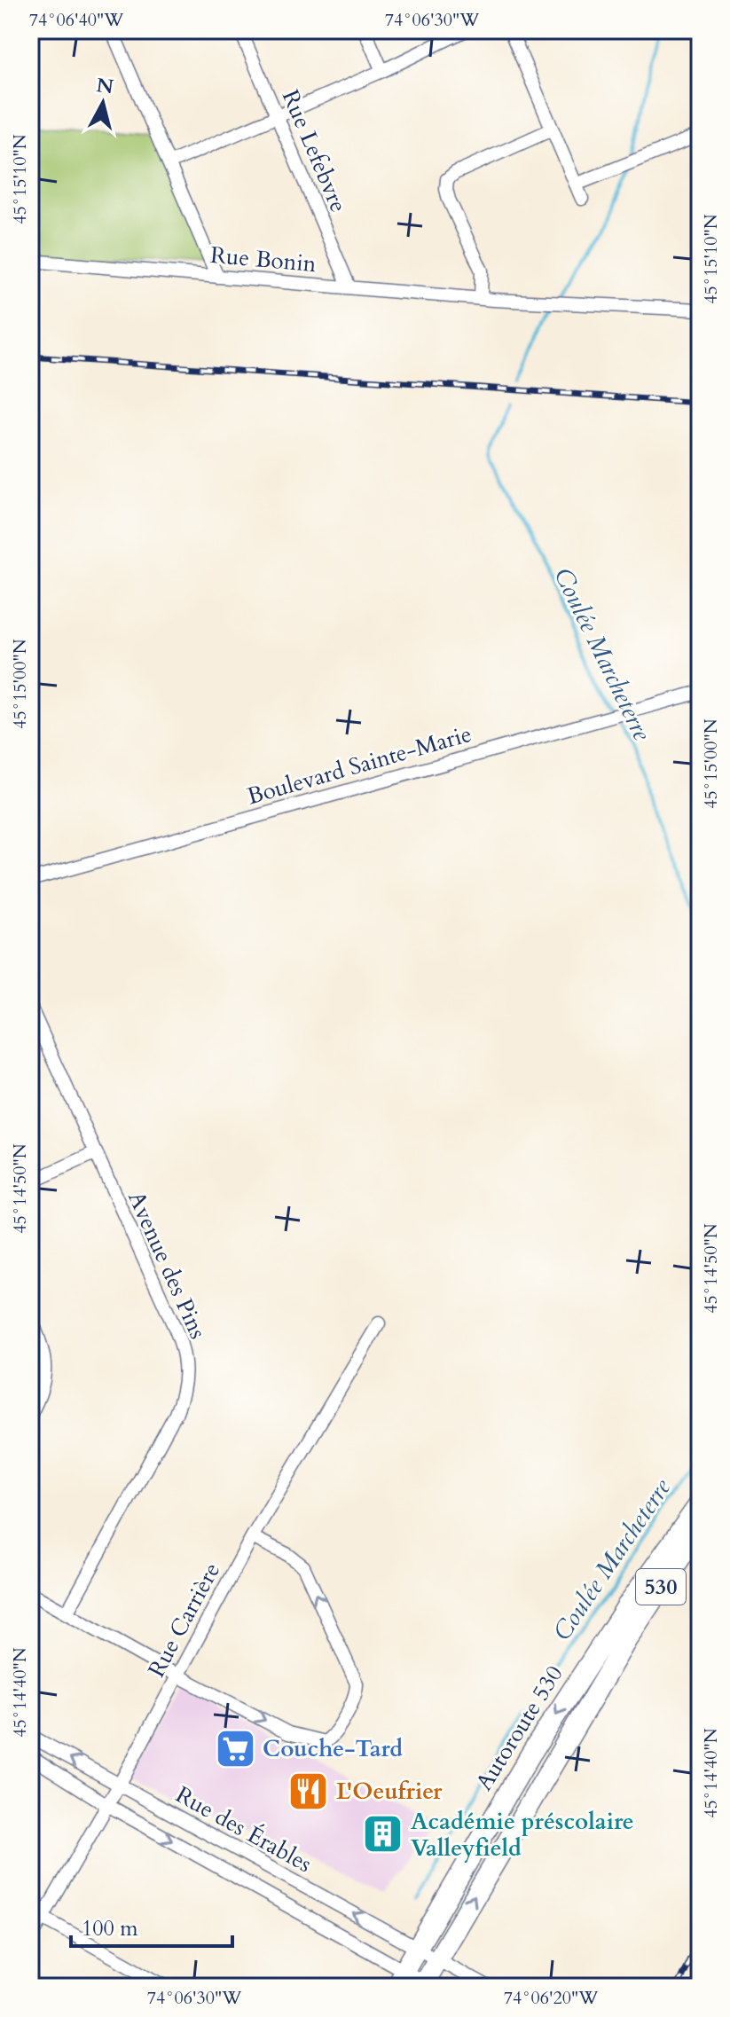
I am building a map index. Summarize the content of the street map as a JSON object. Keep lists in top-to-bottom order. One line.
{"streets":{"highway":["530","Autoroute 530"],"street":["Rue Lefebvre","Rue Bonin","Boulevard Sainte-Marie","Avenue des Pins","Rue Carrière","Rue des Érables"]},"crossings":[["Rue Lefebvre","Rue Bonin"],["Rue Carrière","Rue des Érables"],["Autoroute 530","Rue des Érables"]],"water":["Coulée Marcheterre"],"places":{"supermarket":["Couche-Tard"],"restaurant":["L'Oeufrier"],"building":["Académie préscolaire Valleyfield"]},"scale_bar":"100 m","north":"top","coordinates":["74°06'40\"W","74°06'30\"W","45°15'10\"N","45°15'00\"N","45°14'50\"N","45°14'40\"N","74°06'20\"W"]}
